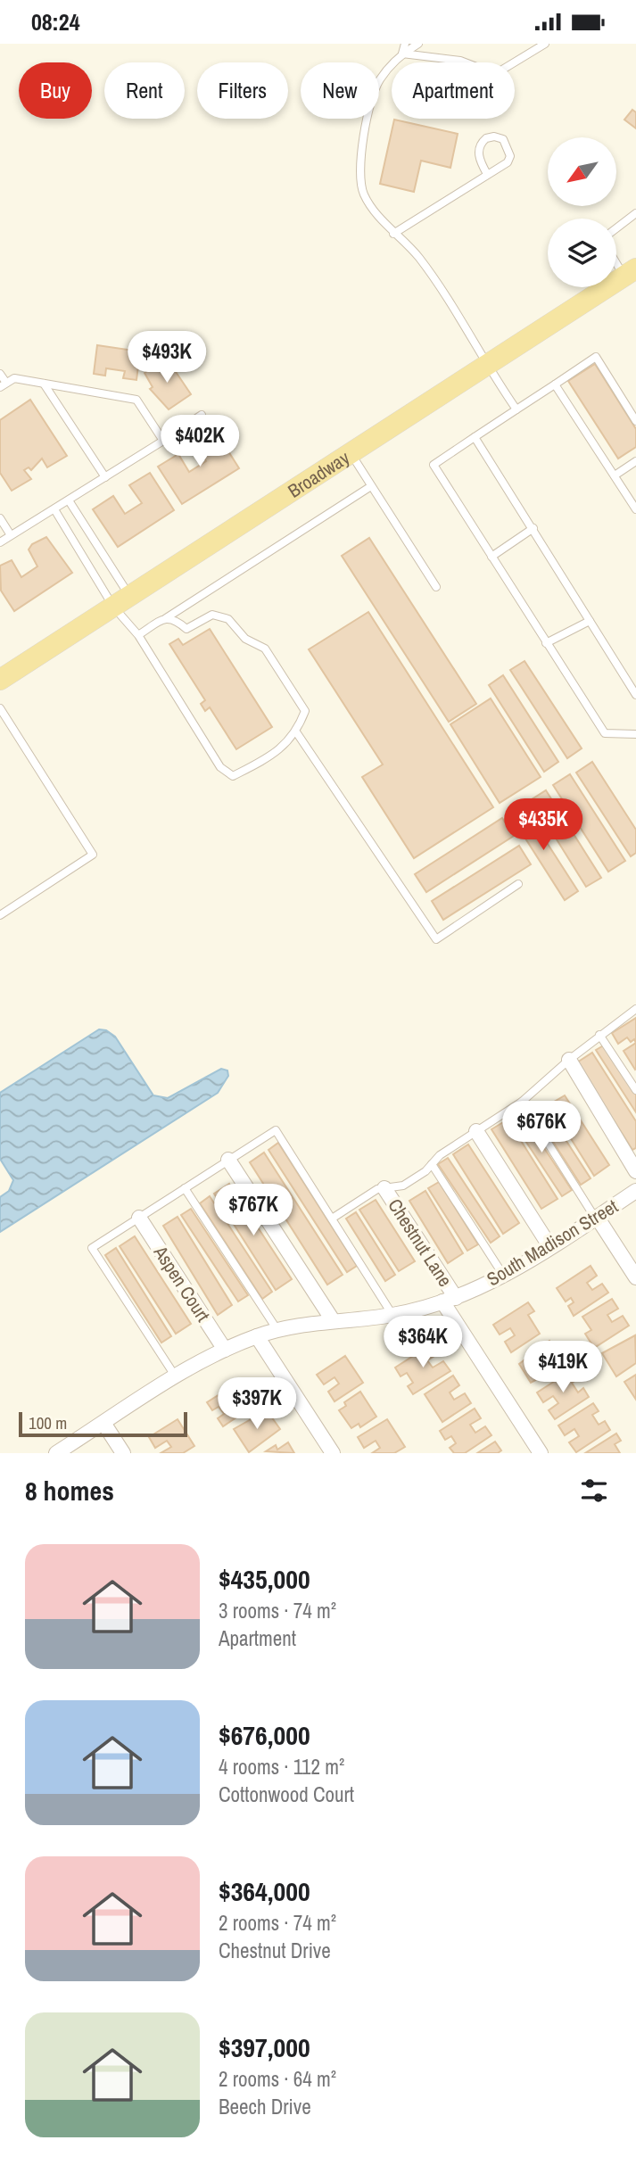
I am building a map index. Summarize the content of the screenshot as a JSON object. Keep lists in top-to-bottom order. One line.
{"streets":{"main road":["Broadway"],"street":["Chestnut Lane","South Madison Street","Aspen Court"]},"crossings":[["Chestnut Lane","South Madison Street"],["South Madison Street","Aspen Court"]],"scale_bar":"100 m","north":"bottom left","page":{"status":"08:24","chip":["Buy","Rent","Filters","New","Apartment"],"price":["$493K","$402K","$435K","$676K","$767K","$364K","$419K","$397K"],"scale":"100 m","heading":"8 homes","list":[{"name":"$435,000","note":"3 rooms · 74 m² · Apartment"},{"name":"$676,000","note":"4 rooms · 112 m² · Cottonwood Court"},{"name":"$364,000","note":"2 rooms · 74 m² · Chestnut Drive"},{"name":"$397,000","note":"2 rooms · 64 m² · Beech Drive"}]}}
